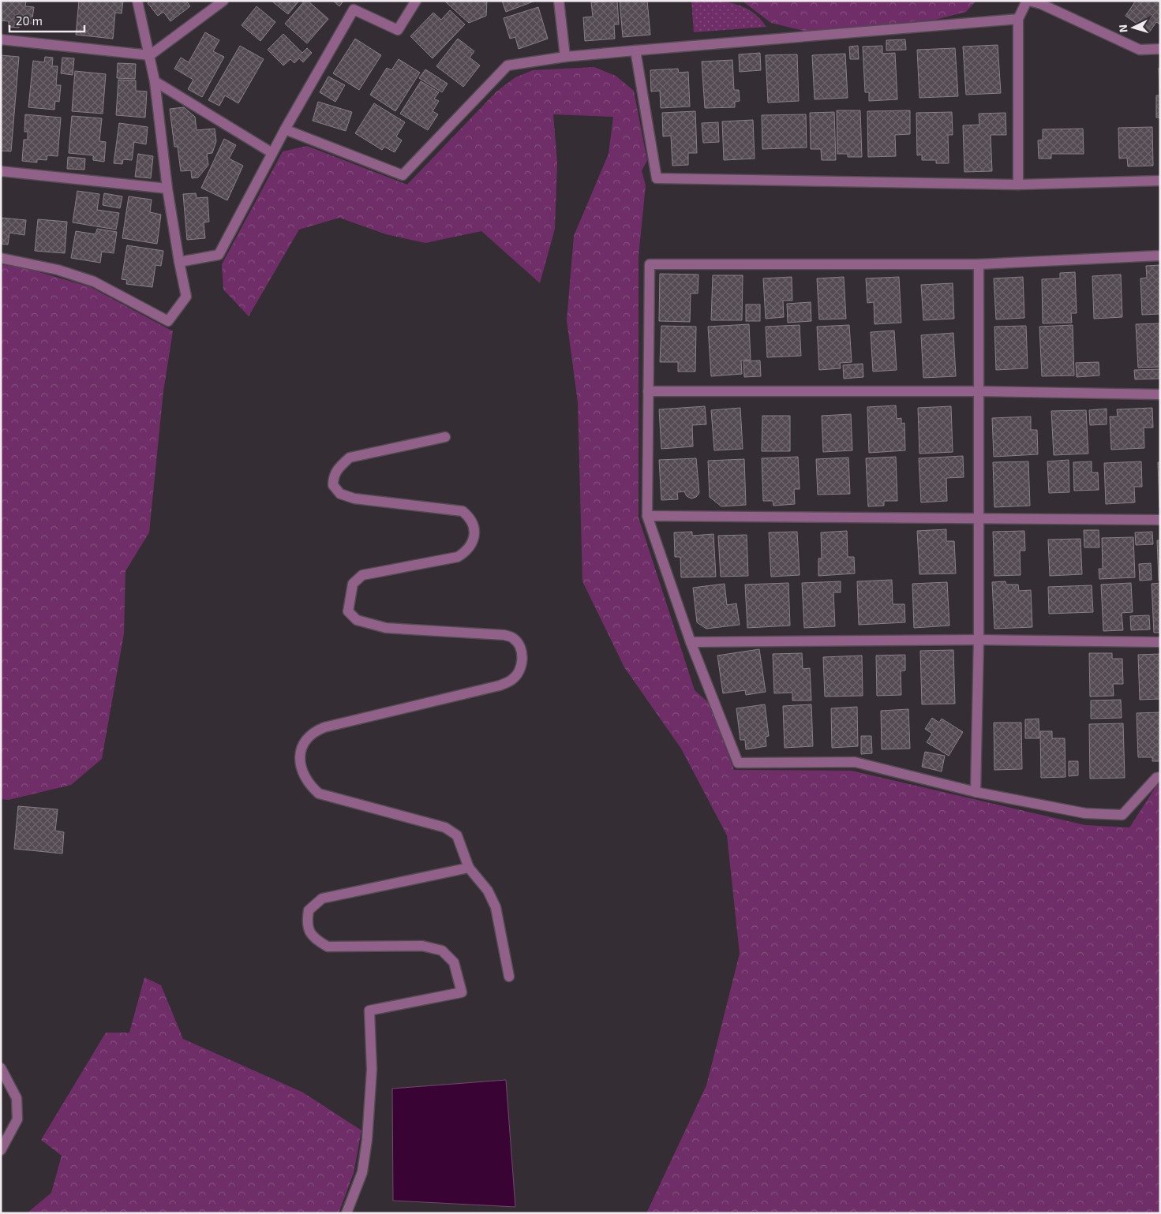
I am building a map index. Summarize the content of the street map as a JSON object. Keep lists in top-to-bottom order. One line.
{"scale_bar":"20 m","north":"left"}
